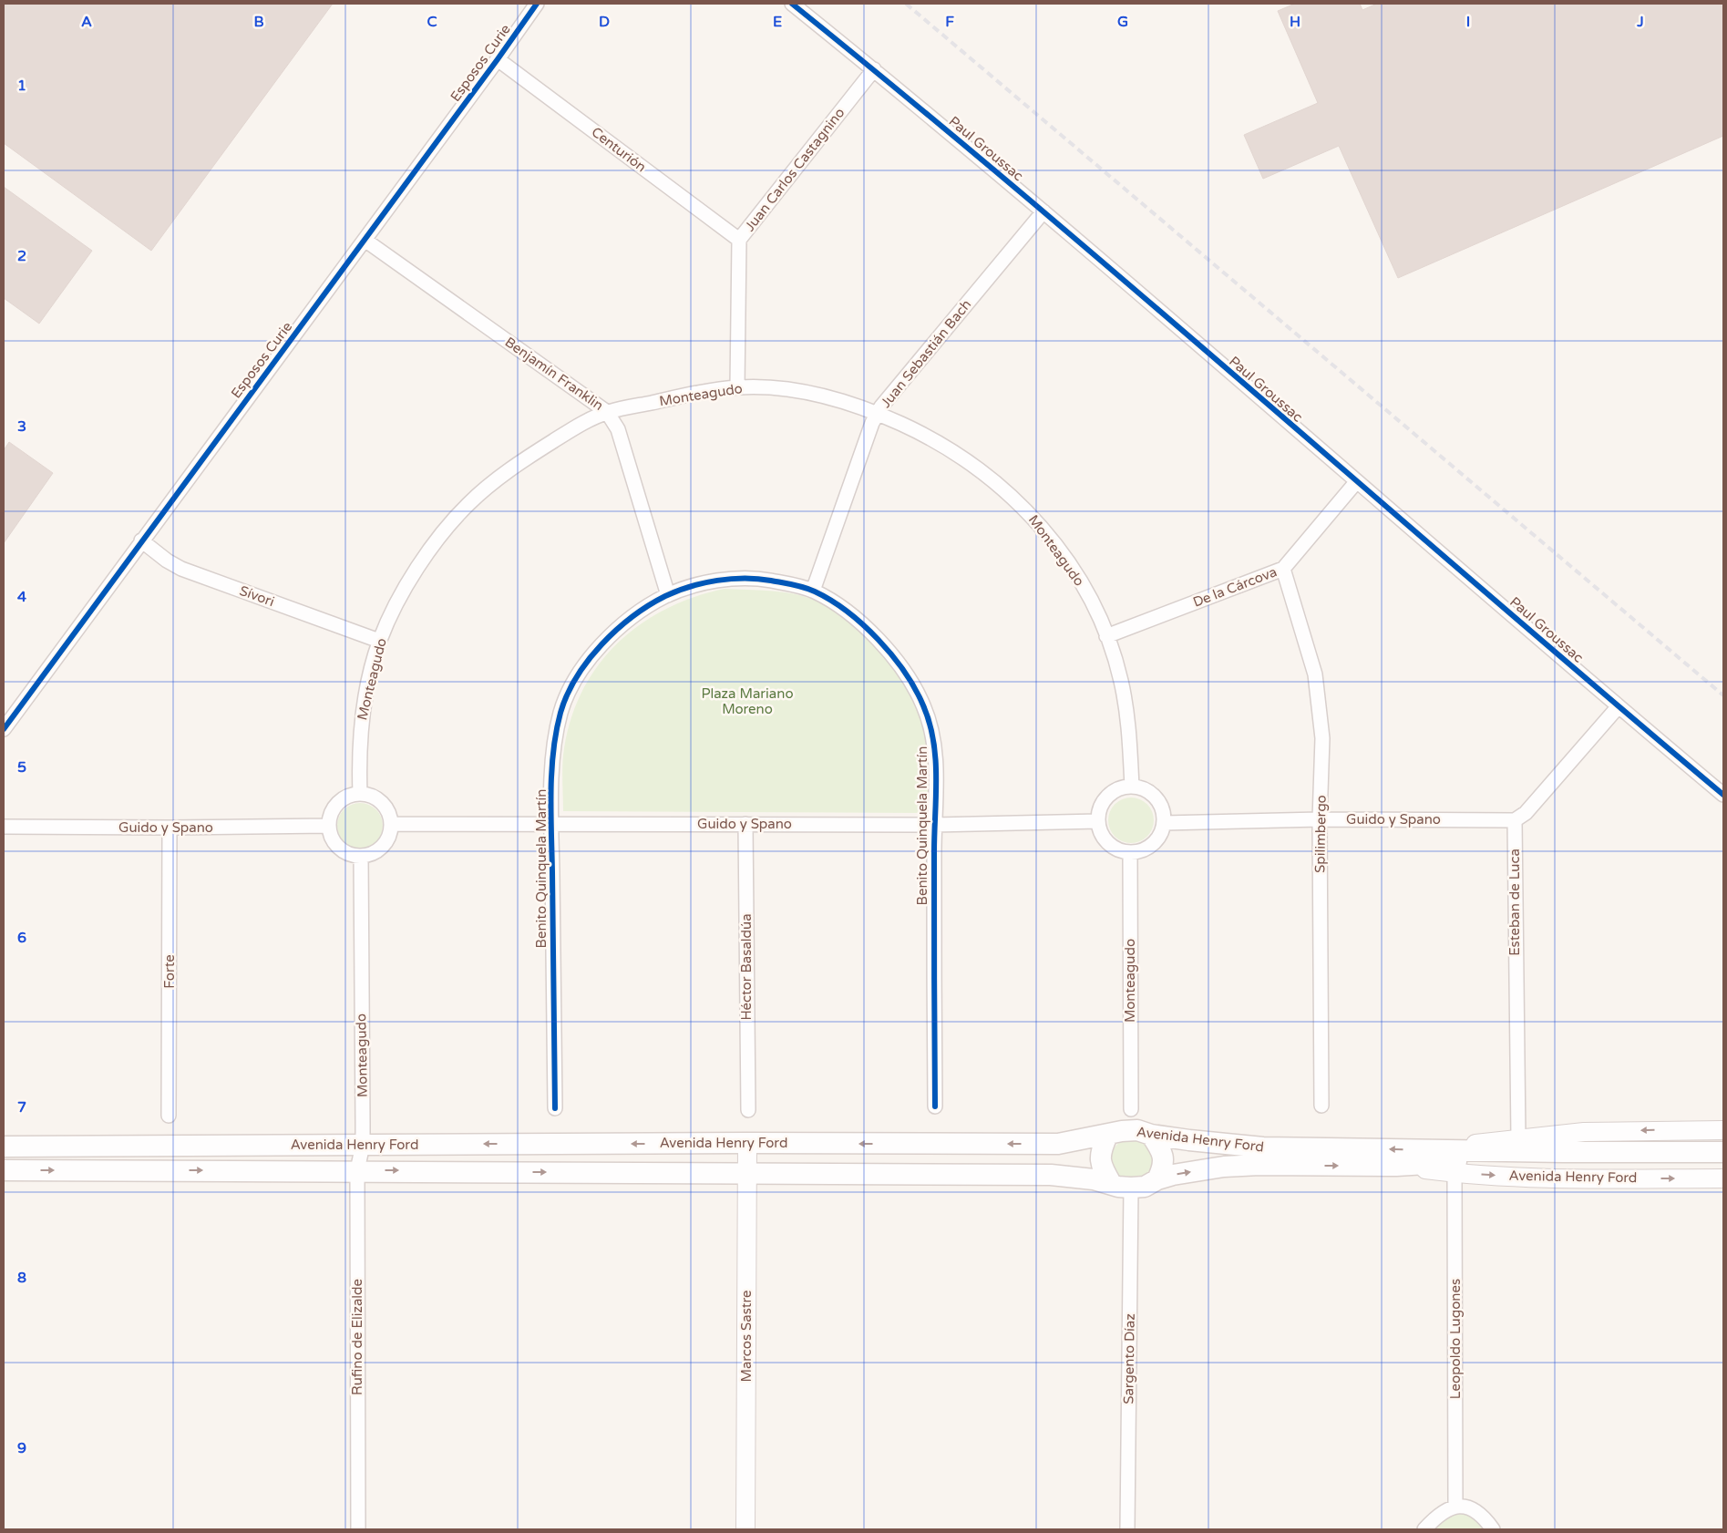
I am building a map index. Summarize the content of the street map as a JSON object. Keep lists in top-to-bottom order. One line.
{"streets":{"main road":["Avenida Henry Ford"],"street":["Esposos Curie","Paul Groussac","Centurión","Juan Carlos Castagnino","Juan Sebastián Bach","Benjamín Franklin","Monteagudo","De la Cárcova","Sívori","Guido y Spano","Benito Quinquela Martín","Spilimbergo","Esteban de Luca","Héctor Basaldúa","Forte","Marcos Sastre","Rufino de Elizalde","Leopoldo Lugones","Sargento Díaz"]},"crossings":[["Esposos Curie","Centurión"],["Esposos Curie","Benjamín Franklin"],["Esposos Curie","Sívori"],["Paul Groussac","Juan Carlos Castagnino"],["Paul Groussac","Juan Sebastián Bach"],["Paul Groussac","De la Cárcova"],["Centurión","Juan Carlos Castagnino"],["Juan Carlos Castagnino","Monteagudo"],["Juan Sebastián Bach","Monteagudo"],["Juan Sebastián Bach","Benito Quinquela Martín"],["Benjamín Franklin","Monteagudo"],["Benjamín Franklin","Benito Quinquela Martín"],["Monteagudo","De la Cárcova"],["Monteagudo","Sívori"],["Monteagudo","Guido y Spano"],["Monteagudo","Avenida Henry Ford"],["Monteagudo","Rufino de Elizalde"],["De la Cárcova","Spilimbergo"],["Guido y Spano","Benito Quinquela Martín"],["Guido y Spano","Spilimbergo"],["Guido y Spano","Esteban de Luca"],["Guido y Spano","Héctor Basaldúa"],["Guido y Spano","Forte"],["Esteban de Luca","Avenida Henry Ford"],["Avenida Henry Ford","Marcos Sastre"],["Avenida Henry Ford","Rufino de Elizalde"],["Avenida Henry Ford","Leopoldo Lugones"],["Avenida Henry Ford","Sargento Díaz"]],"parks":["Plaza Mariano Moreno"],"grid":{"columns":["A","B","C","D","E","F","G","H","I","J"],"rows":["1","2","3","4","5","6","7","8","9"]}}
